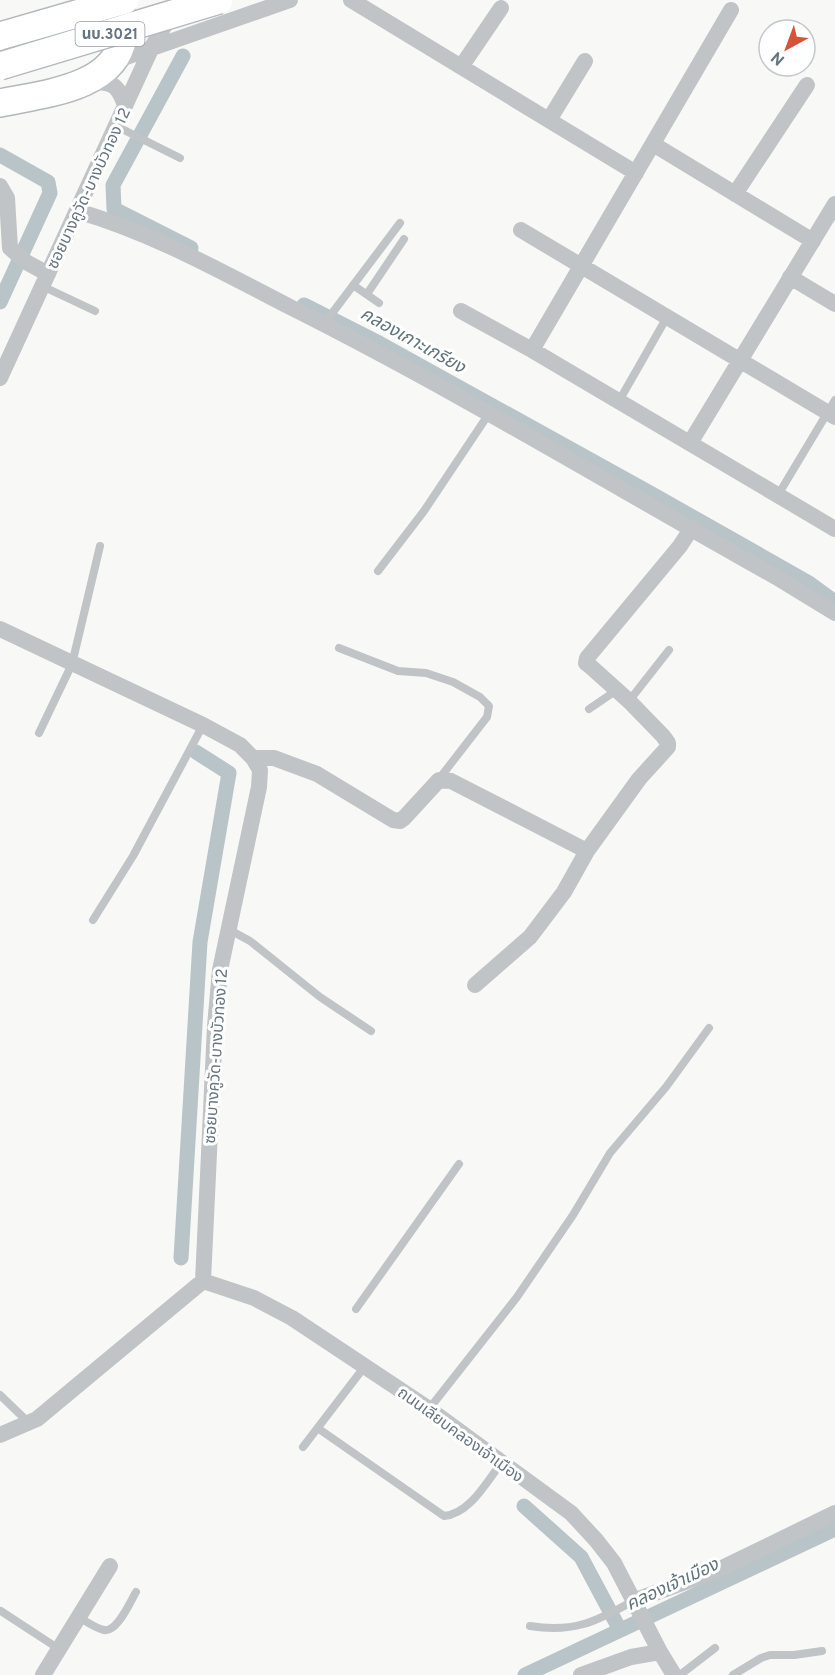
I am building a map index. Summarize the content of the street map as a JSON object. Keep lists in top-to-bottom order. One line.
{"streets":{"main road":["นบ.3021"],"street":["ซอยบางคูวัด-บางบัวทอง 12","ถนนเลียบคลองเจ้าเมือง"]},"crossings":[["ซอยบางคูวัด-บางบัวทอง 12","ถนนเลียบคลองเจ้าเมือง"]],"water":["คลองเกาะเกรียง","คลองเจ้าเมือง"],"north":"bottom left"}
